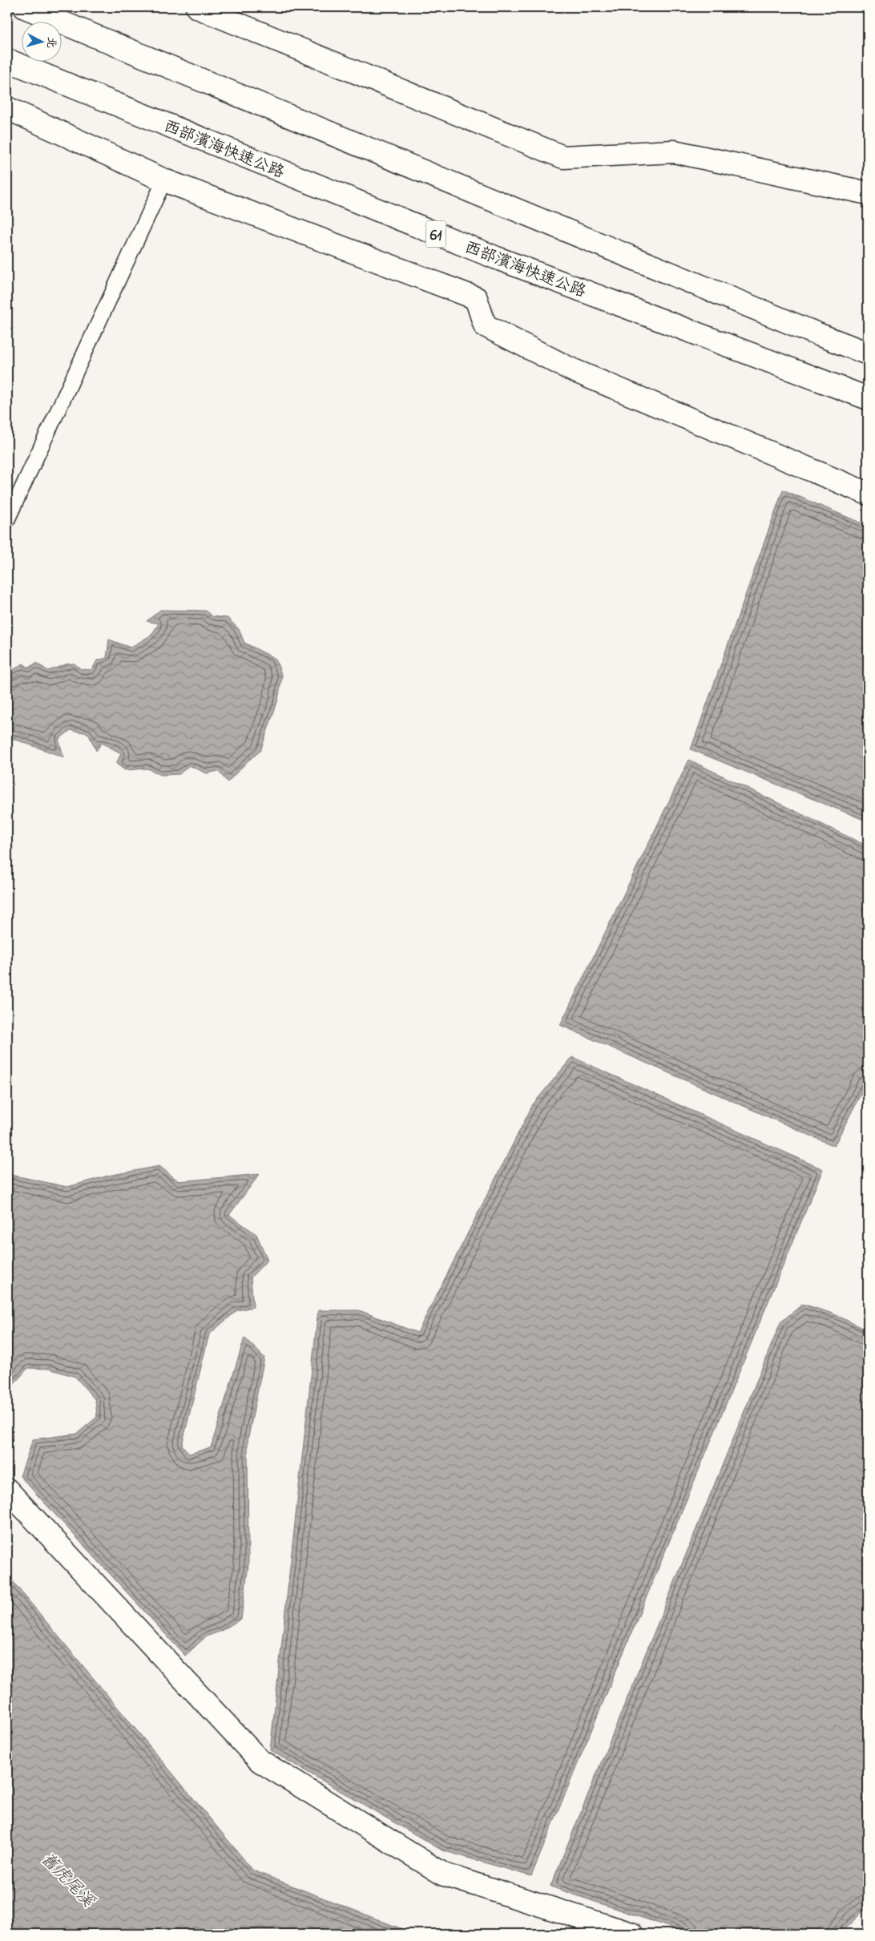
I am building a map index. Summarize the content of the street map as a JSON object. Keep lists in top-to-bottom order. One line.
{"streets":{"main road":["西部濱海快速公路","61"]},"water":["舊虎尾溪"],"north":"right"}
